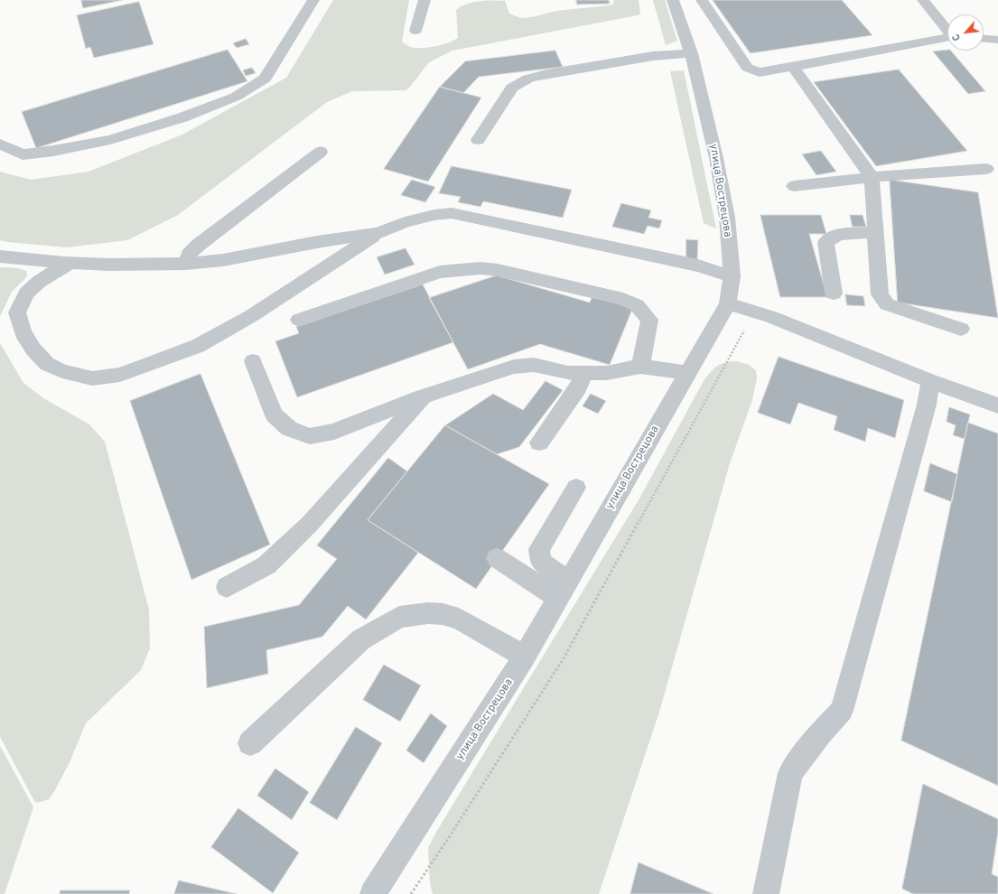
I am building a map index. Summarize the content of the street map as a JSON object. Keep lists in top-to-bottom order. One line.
{"streets":{"street":["улица Вострецова"]},"north":"bottom left"}
